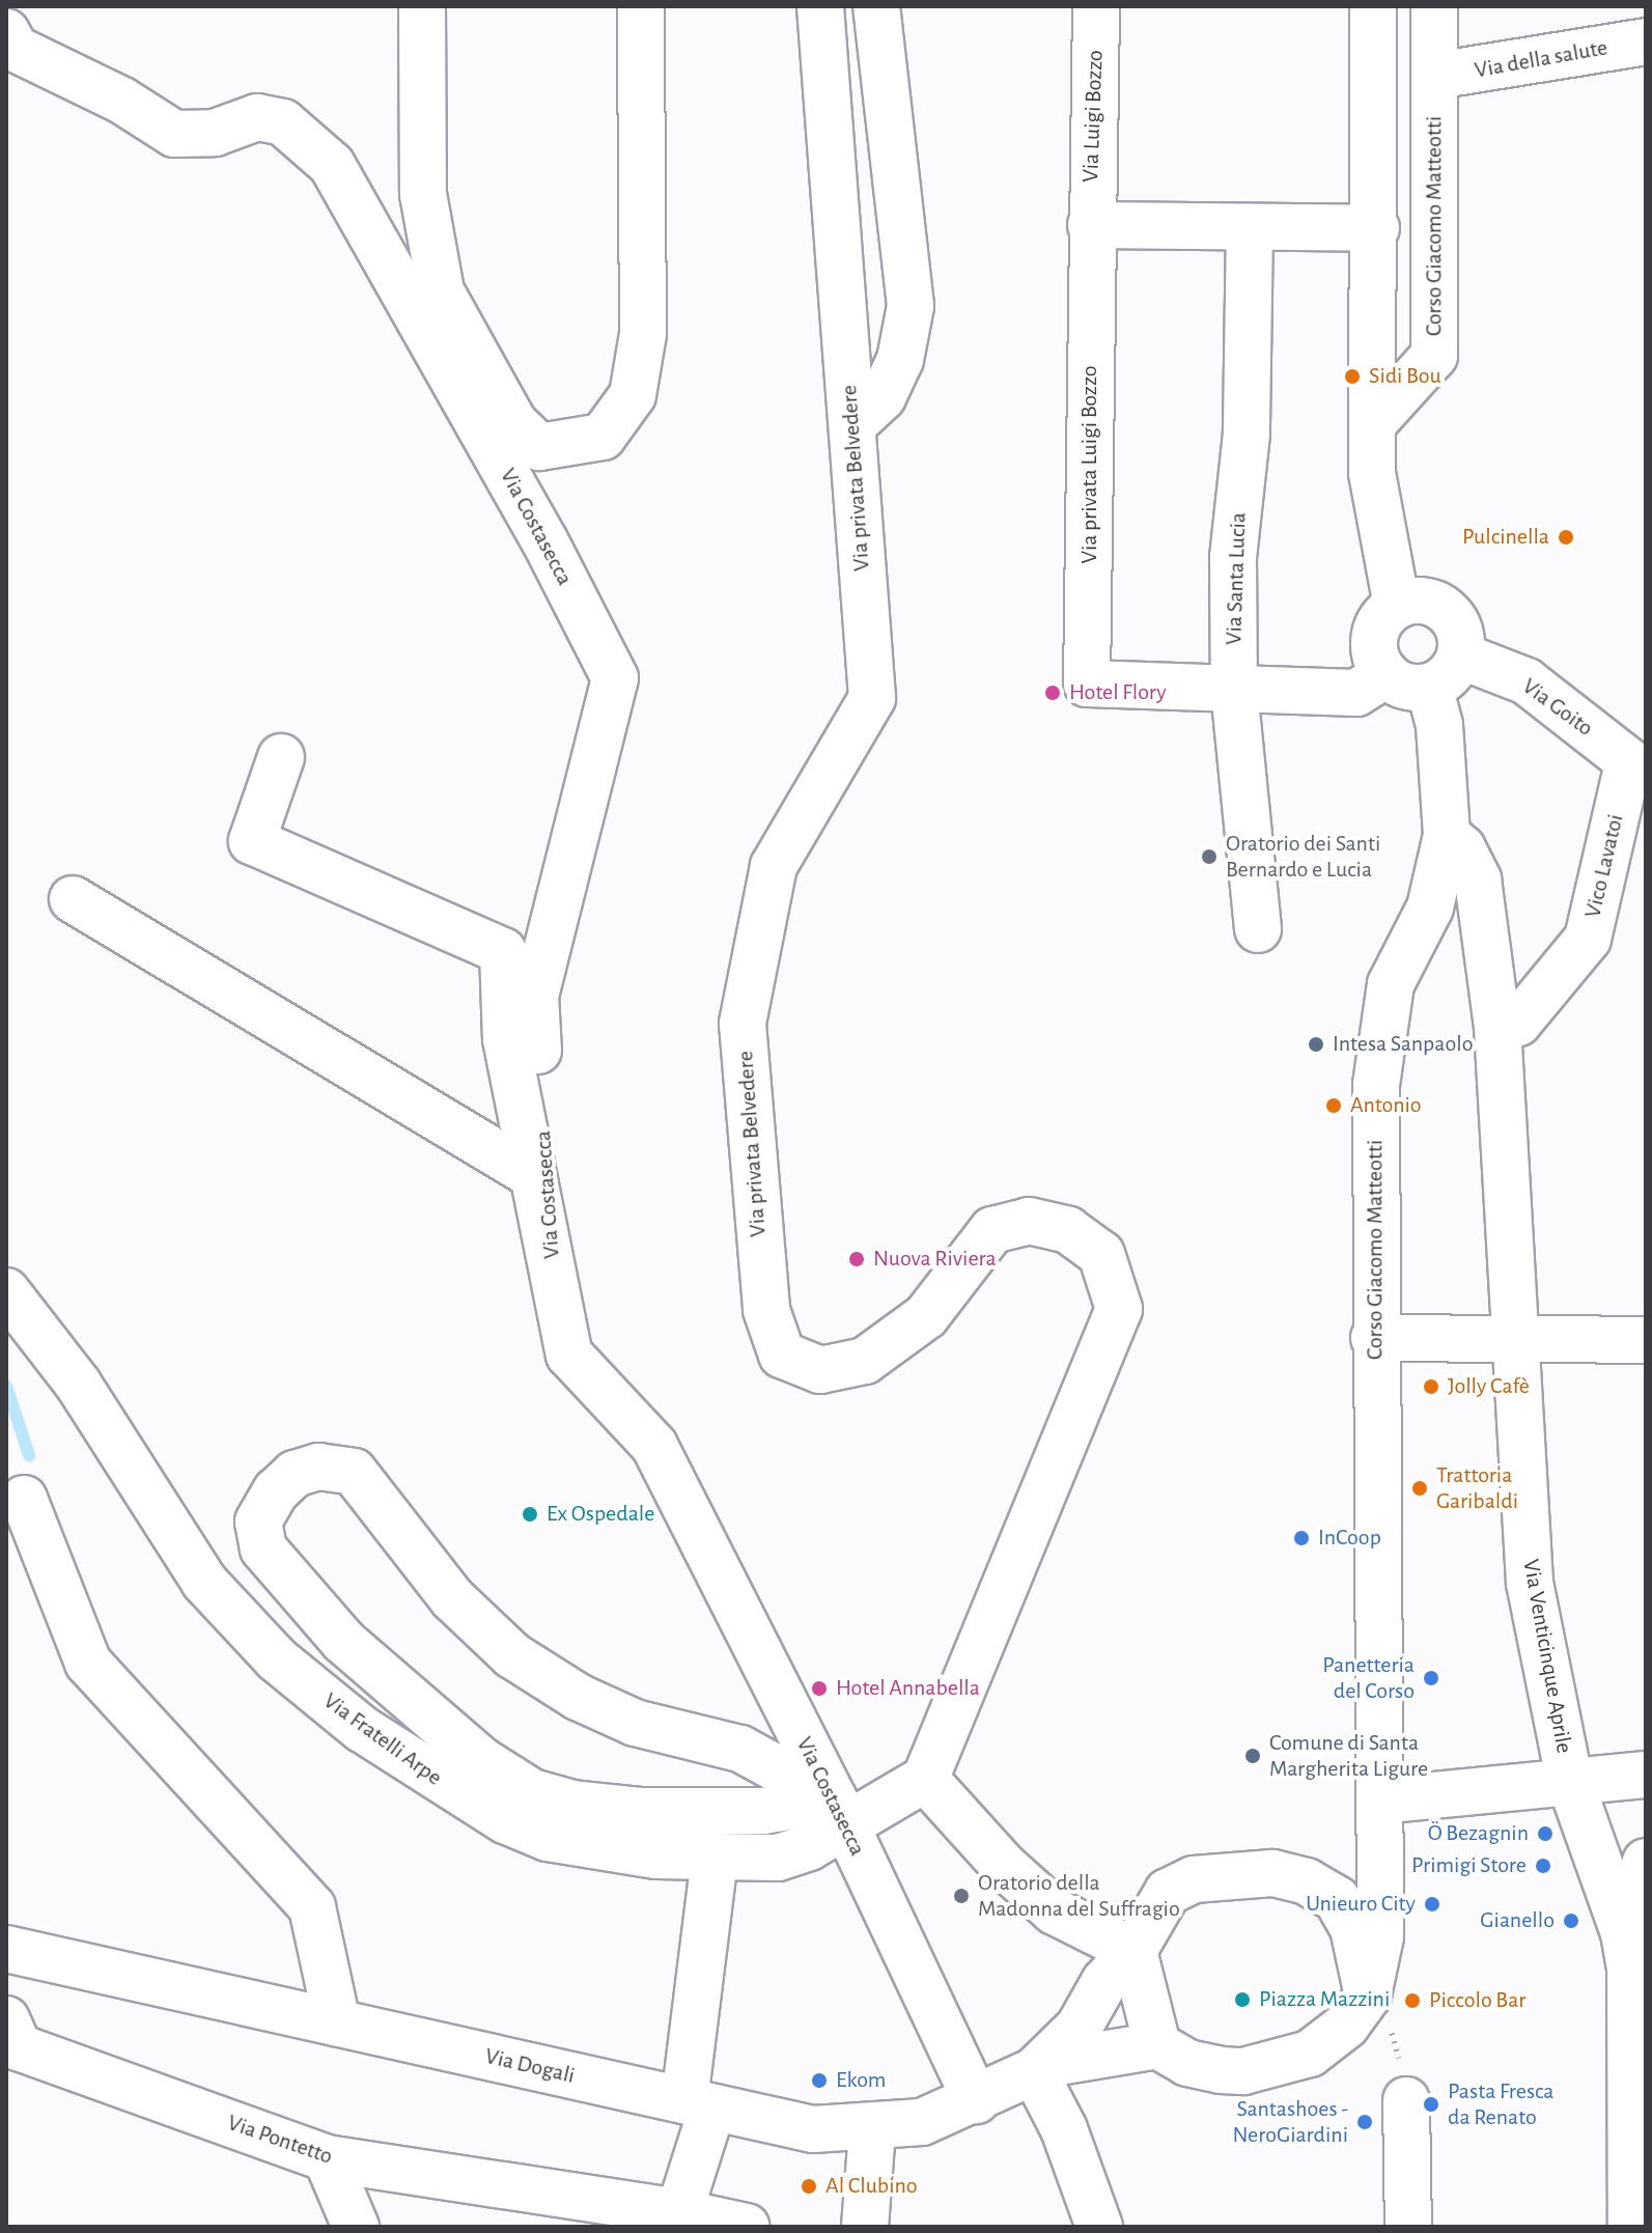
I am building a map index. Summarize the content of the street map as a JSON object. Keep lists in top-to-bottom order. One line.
{"streets":{"street":["Via della salute","Via Luigi Bozzo","Corso Giacomo Matteotti","Via privata Luigi Bozzo","Via privata Belvedere","Via Costasecca","Via Santa Lucia","Via Goito","Vico Lavatoi","Via Venticinque Aprile","Via Fratelli Arpe","Via Dogali","Via Pontetto"]},"crossings":[["Via della salute","Corso Giacomo Matteotti"],["Via Luigi Bozzo","Via privata Luigi Bozzo"],["Corso Giacomo Matteotti","Via privata Luigi Bozzo"],["Corso Giacomo Matteotti","Via Goito"],["Corso Giacomo Matteotti","Via Venticinque Aprile"],["Corso Giacomo Matteotti","Via Dogali"],["Via privata Luigi Bozzo","Via Santa Lucia"],["Via privata Luigi Bozzo","Via Goito"],["Via privata Belvedere","Via Fratelli Arpe"],["Via Costasecca","Via Fratelli Arpe"],["Via Costasecca","Via Dogali"],["Via Goito","Vico Lavatoi"],["Vico Lavatoi","Via Venticinque Aprile"]],"places":["Sidi Bou","Pulcinella","Hotel Flory","Oratorio dei Santi Bernardo e Lucia","Intesa Sanpaolo","Antonio","Nuova Riviera","Jolly Cafè","Trattoria Garibaldi","Ex Ospedale","InCoop","Panetteria del Corso","Hotel Annabella","Comune di Santa Margherita Ligure","Ö Bezagnin","Primigi Store","Oratorio della Madonna del Suffragio","Unieuro City","Gianello","Piazza Mazzini","Piccolo Bar","Ekom","Pasta Fresca da Renato","Santashoes - NeroGiardini","Al Clubino"]}
